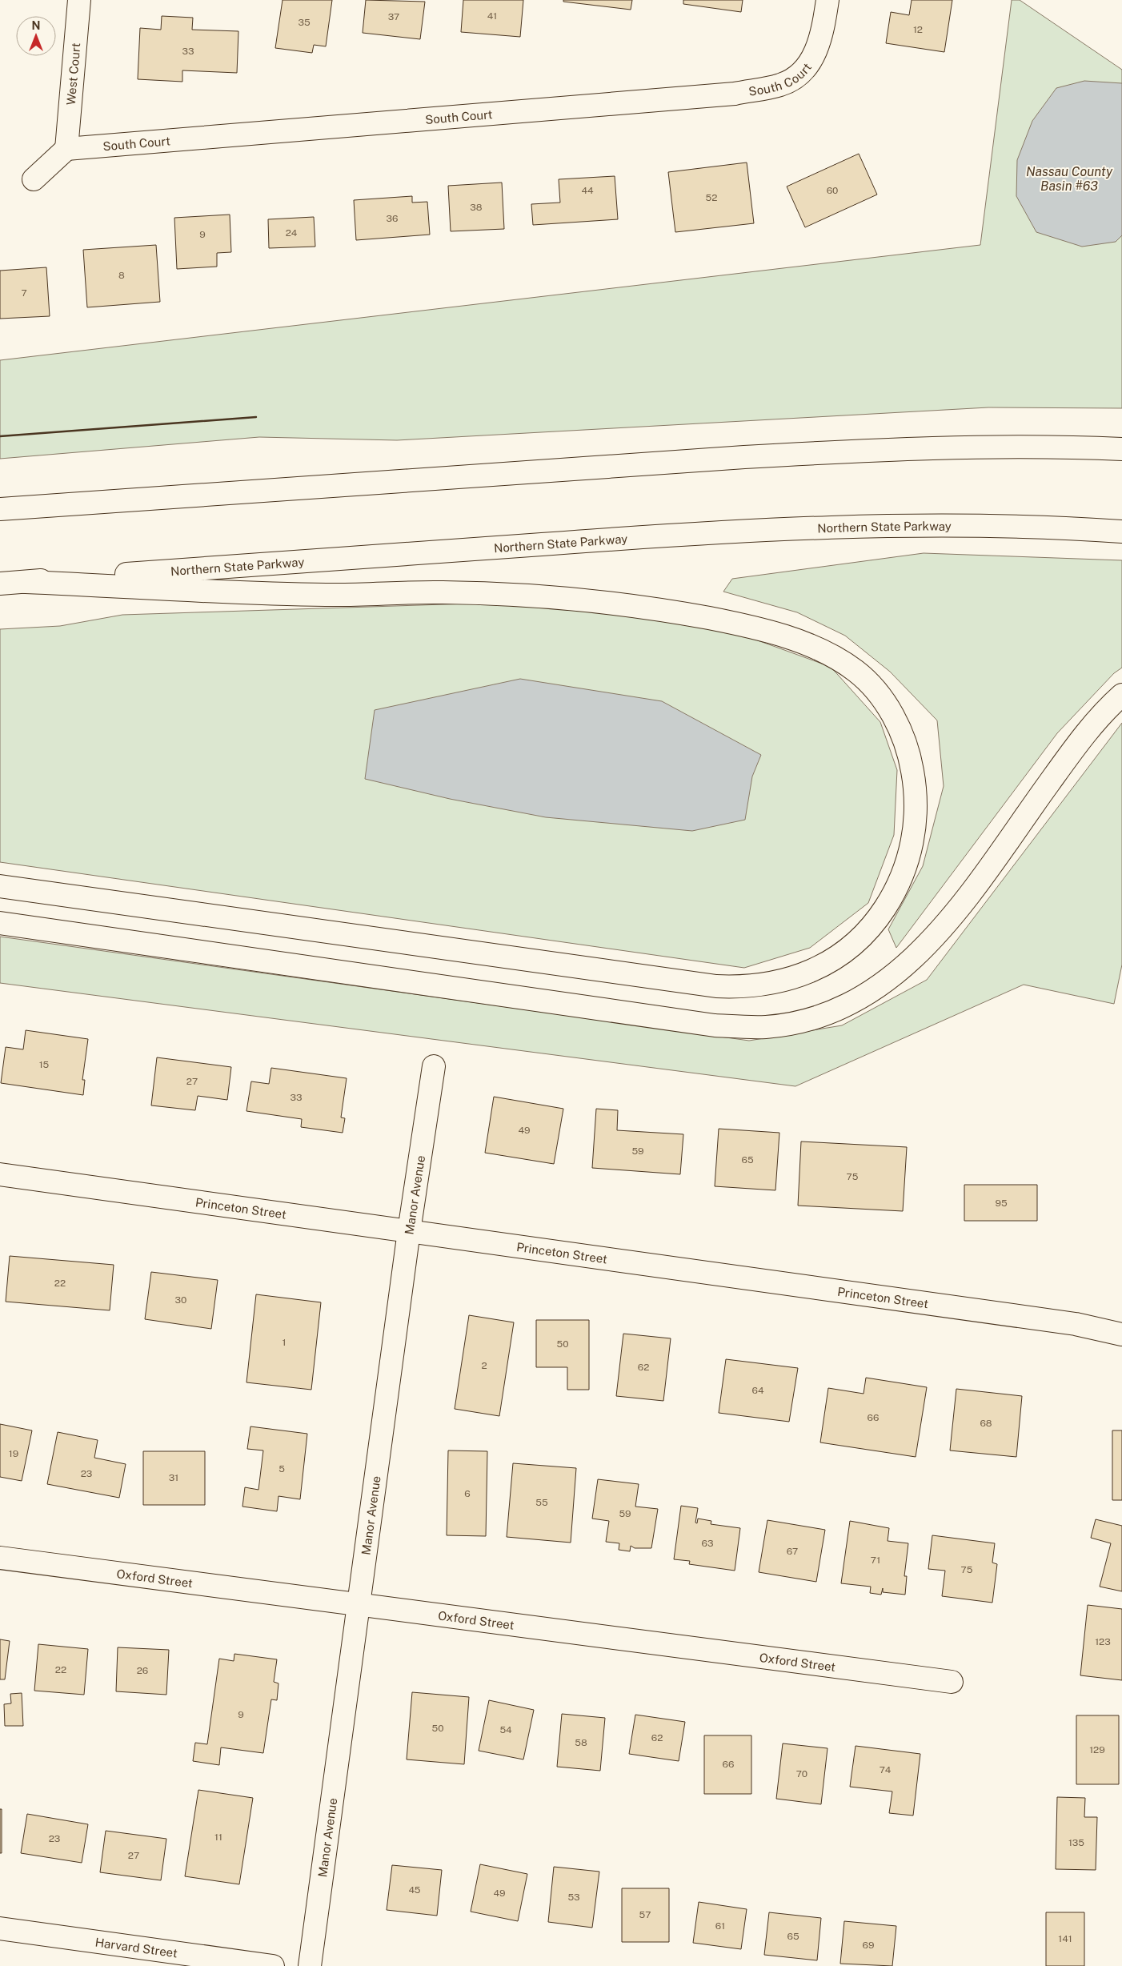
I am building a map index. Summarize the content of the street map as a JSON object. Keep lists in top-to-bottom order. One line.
{"streets":{"main road":["West Court","South Court","Northern State Parkway","Manor Avenue","Princeton Street","Oxford Street","Harvard Street"]},"crossings":[["West Court","South Court"],["Manor Avenue","Princeton Street"],["Manor Avenue","Oxford Street"]],"water":["Nassau County Basin #63"],"house_numbers":["41","37","35","12","33","44","60","52","38","36","24","9","8","7","15","27","33","49","59","65","75","95","22","30","1","50","2","62","64","66","68","19","5","23","31","6","55","59","63","67","71","75","123","22","26","9","50","54","62","58","129","66","74","70","11","23","135","27","45","49","53","57","61","65","141","69"],"north":"top"}
